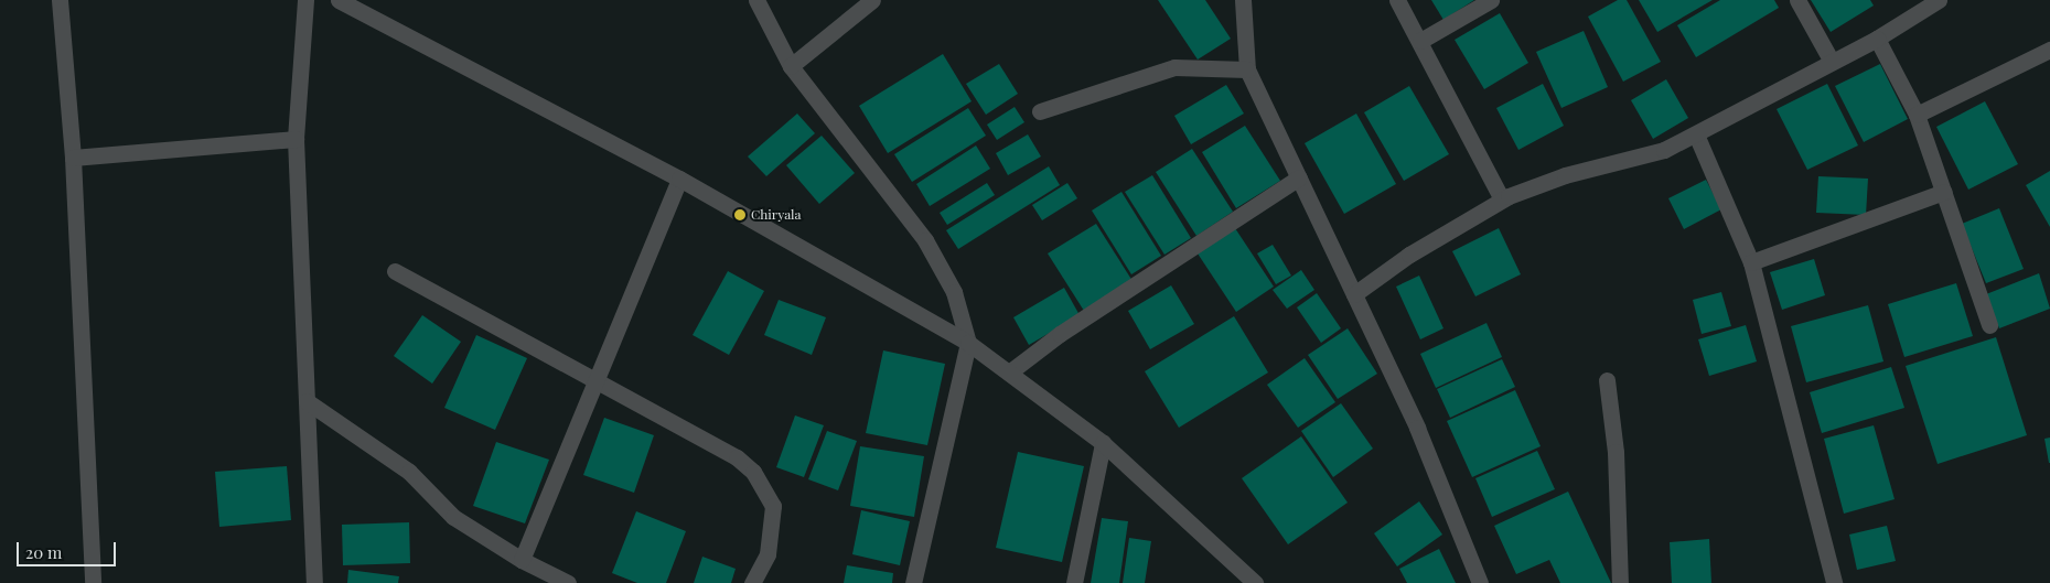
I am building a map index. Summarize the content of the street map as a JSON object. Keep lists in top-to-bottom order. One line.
{"places":["Chiryala"],"scale_bar":"20 m"}
